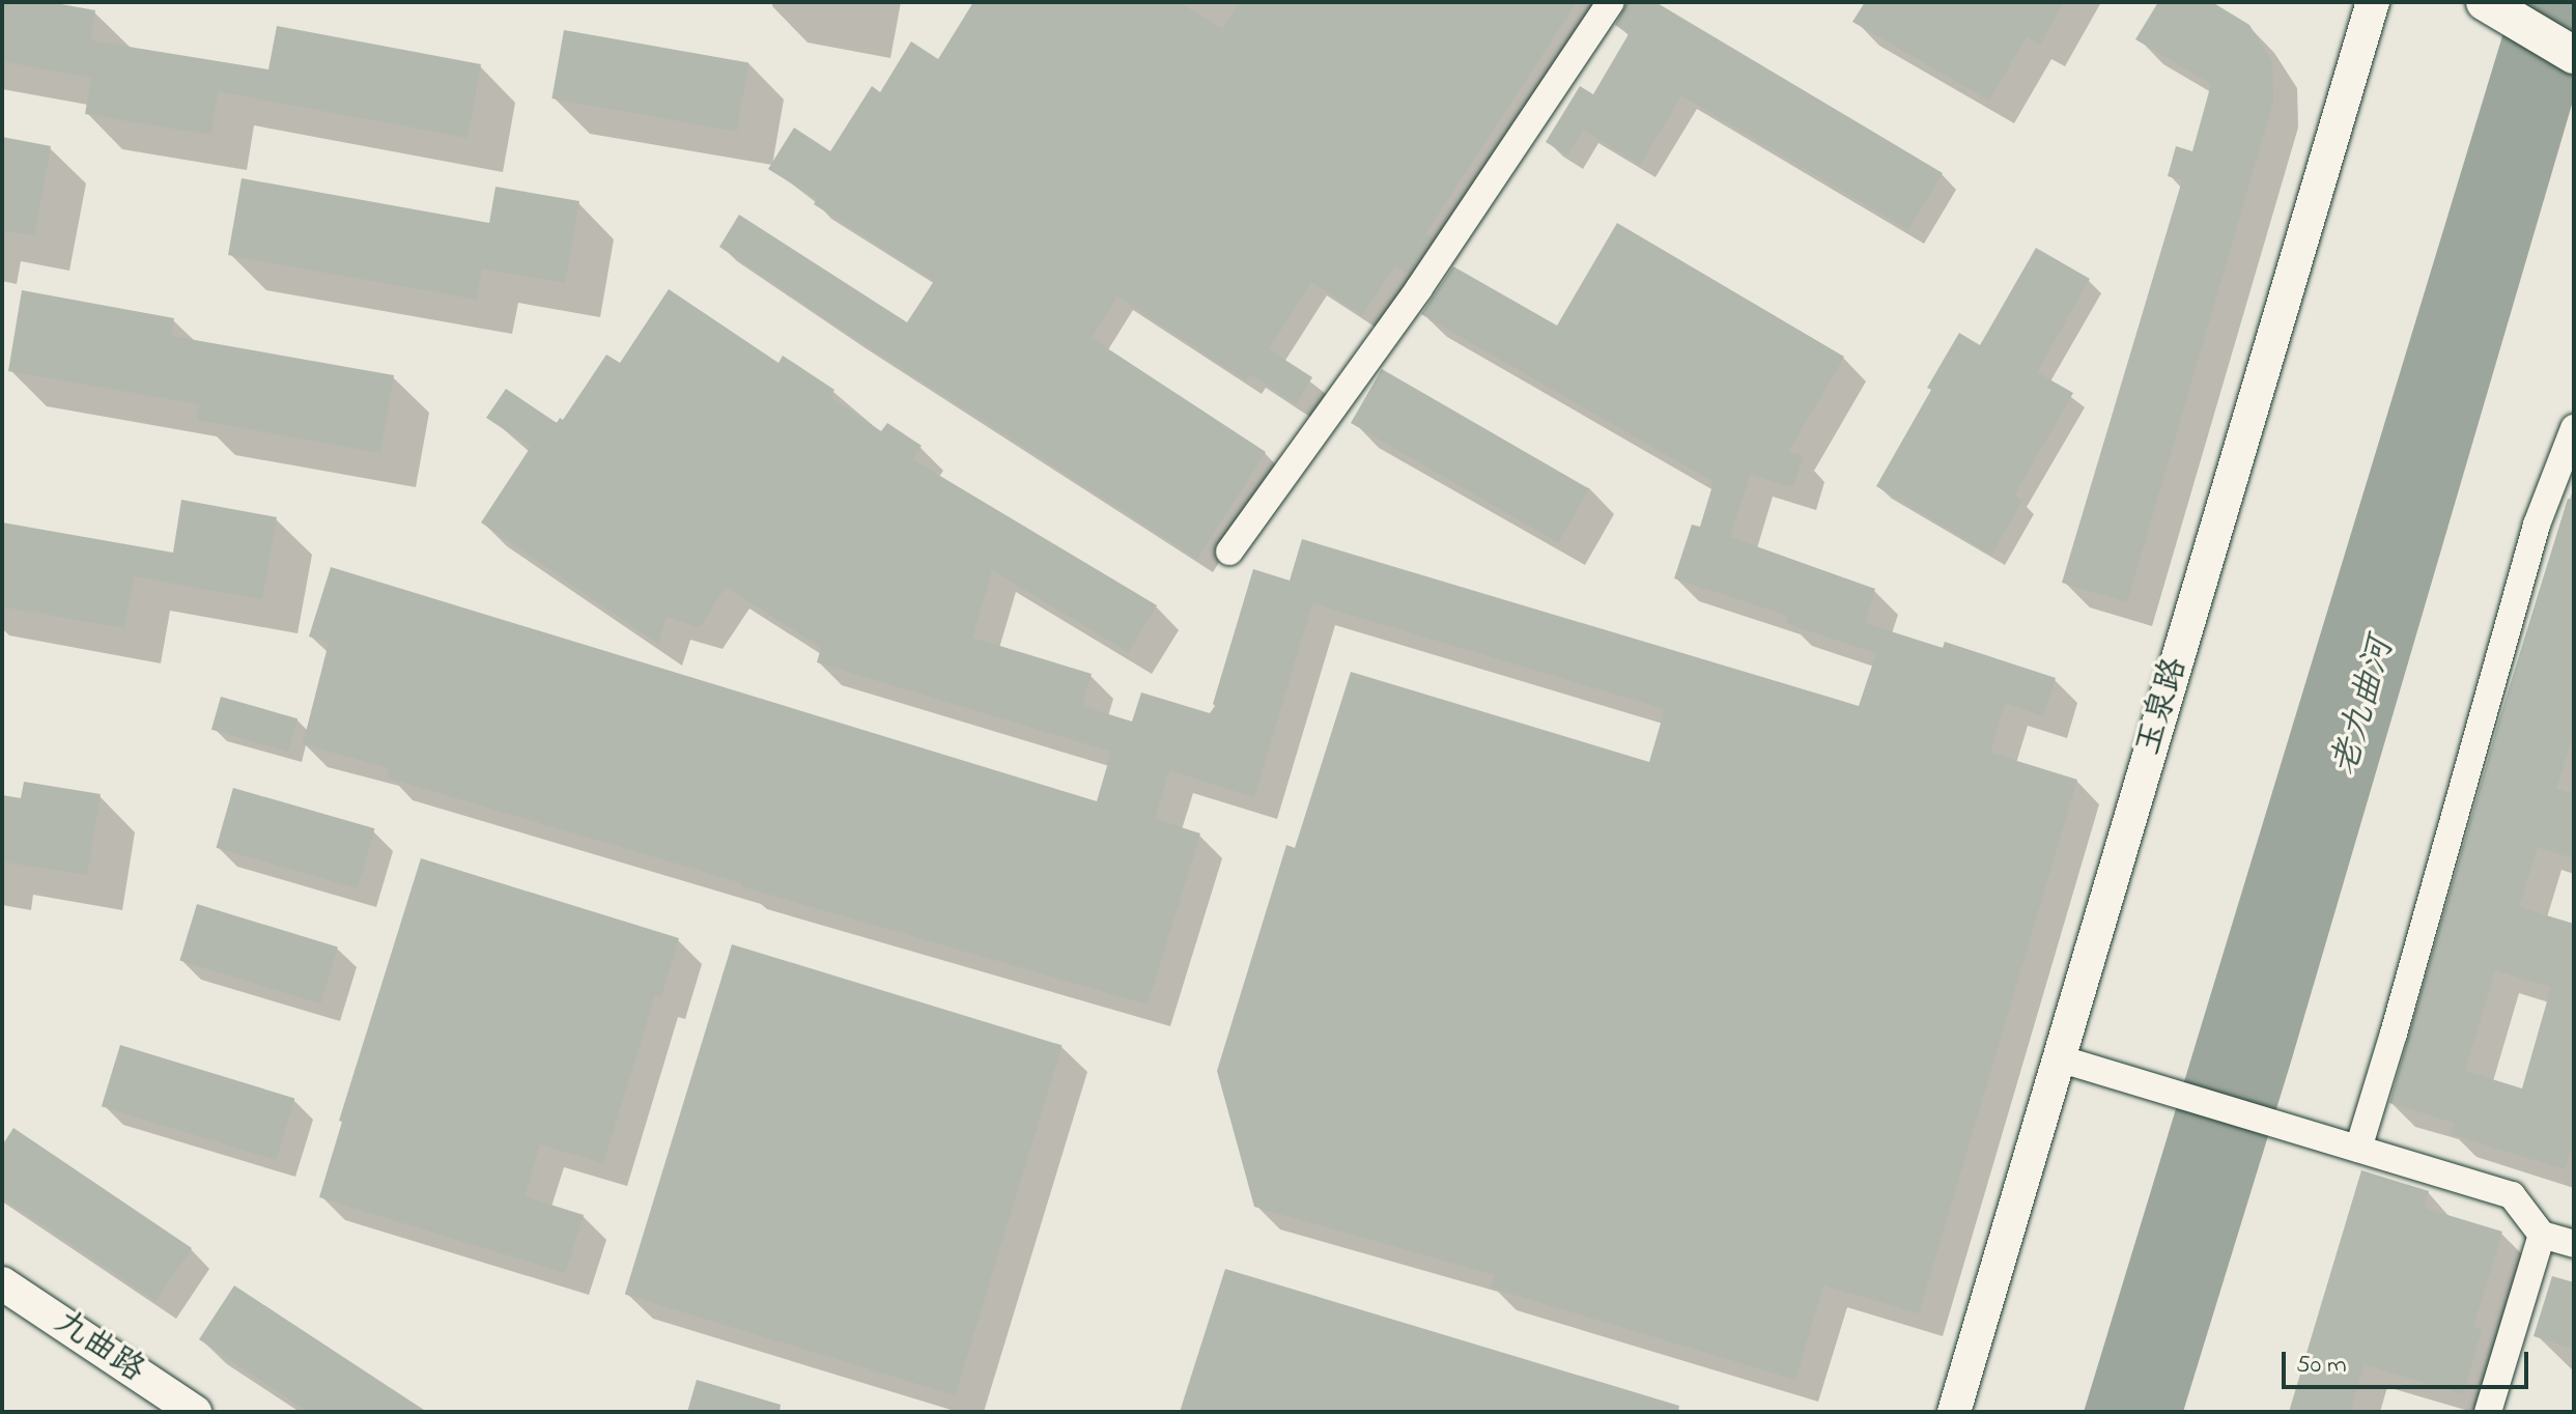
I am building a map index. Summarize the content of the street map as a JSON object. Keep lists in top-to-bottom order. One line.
{"streets":{"street":["玉泉路","九曲路"]},"water":["老九曲河"],"scale_bar":"50 m"}
